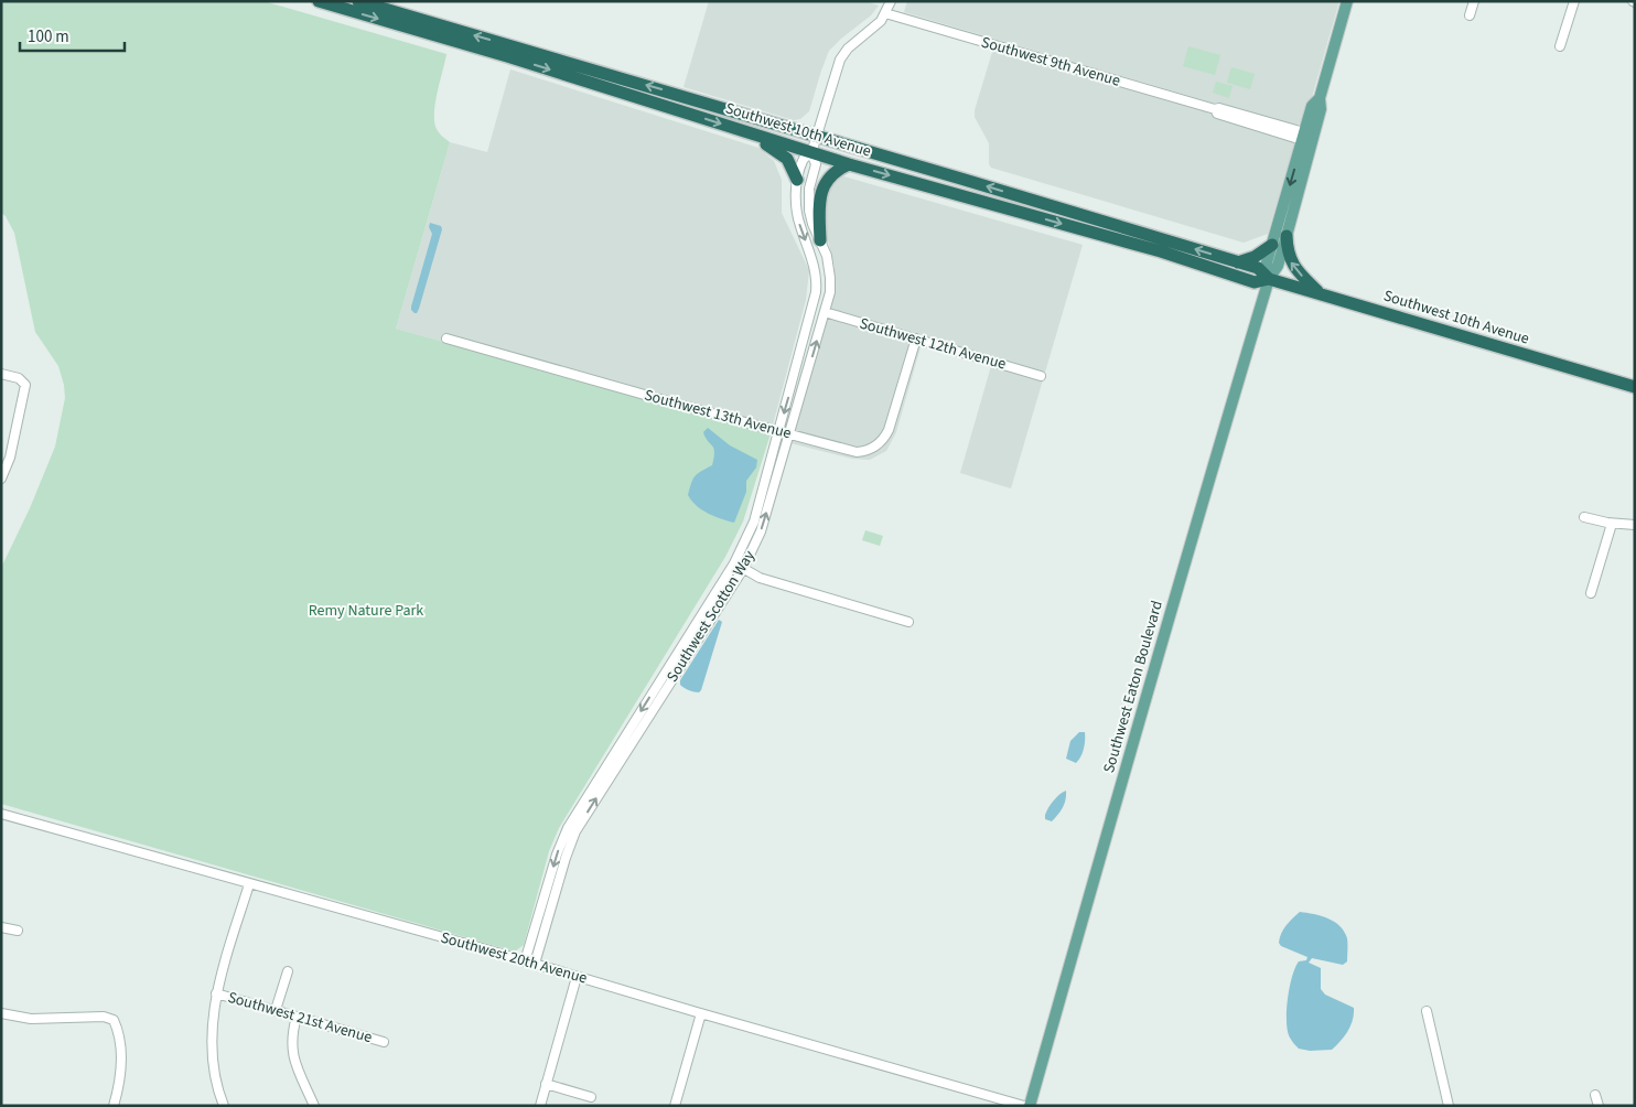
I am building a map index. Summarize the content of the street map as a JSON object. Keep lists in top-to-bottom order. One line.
{"streets":{"highway":["Southwest 10th Avenue"],"main road":["Southwest Eaton Boulevard"],"street":["Southwest 9th Avenue","Southwest 12th Avenue","Southwest 13th Avenue","Southwest Scotton Way","Southwest 20th Avenue","Southwest 21st Avenue"]},"crossings":[["Southwest 9th Avenue","Southwest Scotton Way"],["Southwest 9th Avenue","Southwest Eaton Boulevard"],["Southwest 10th Avenue","Southwest Scotton Way"],["Southwest 10th Avenue","Southwest Eaton Boulevard"],["Southwest 12th Avenue","Southwest 13th Avenue"],["Southwest 12th Avenue","Southwest Scotton Way"],["Southwest 13th Avenue","Southwest Scotton Way"],["Southwest Scotton Way","Southwest 20th Avenue"]],"parks":["Remy Nature Park"],"scale_bar":"100 m"}
